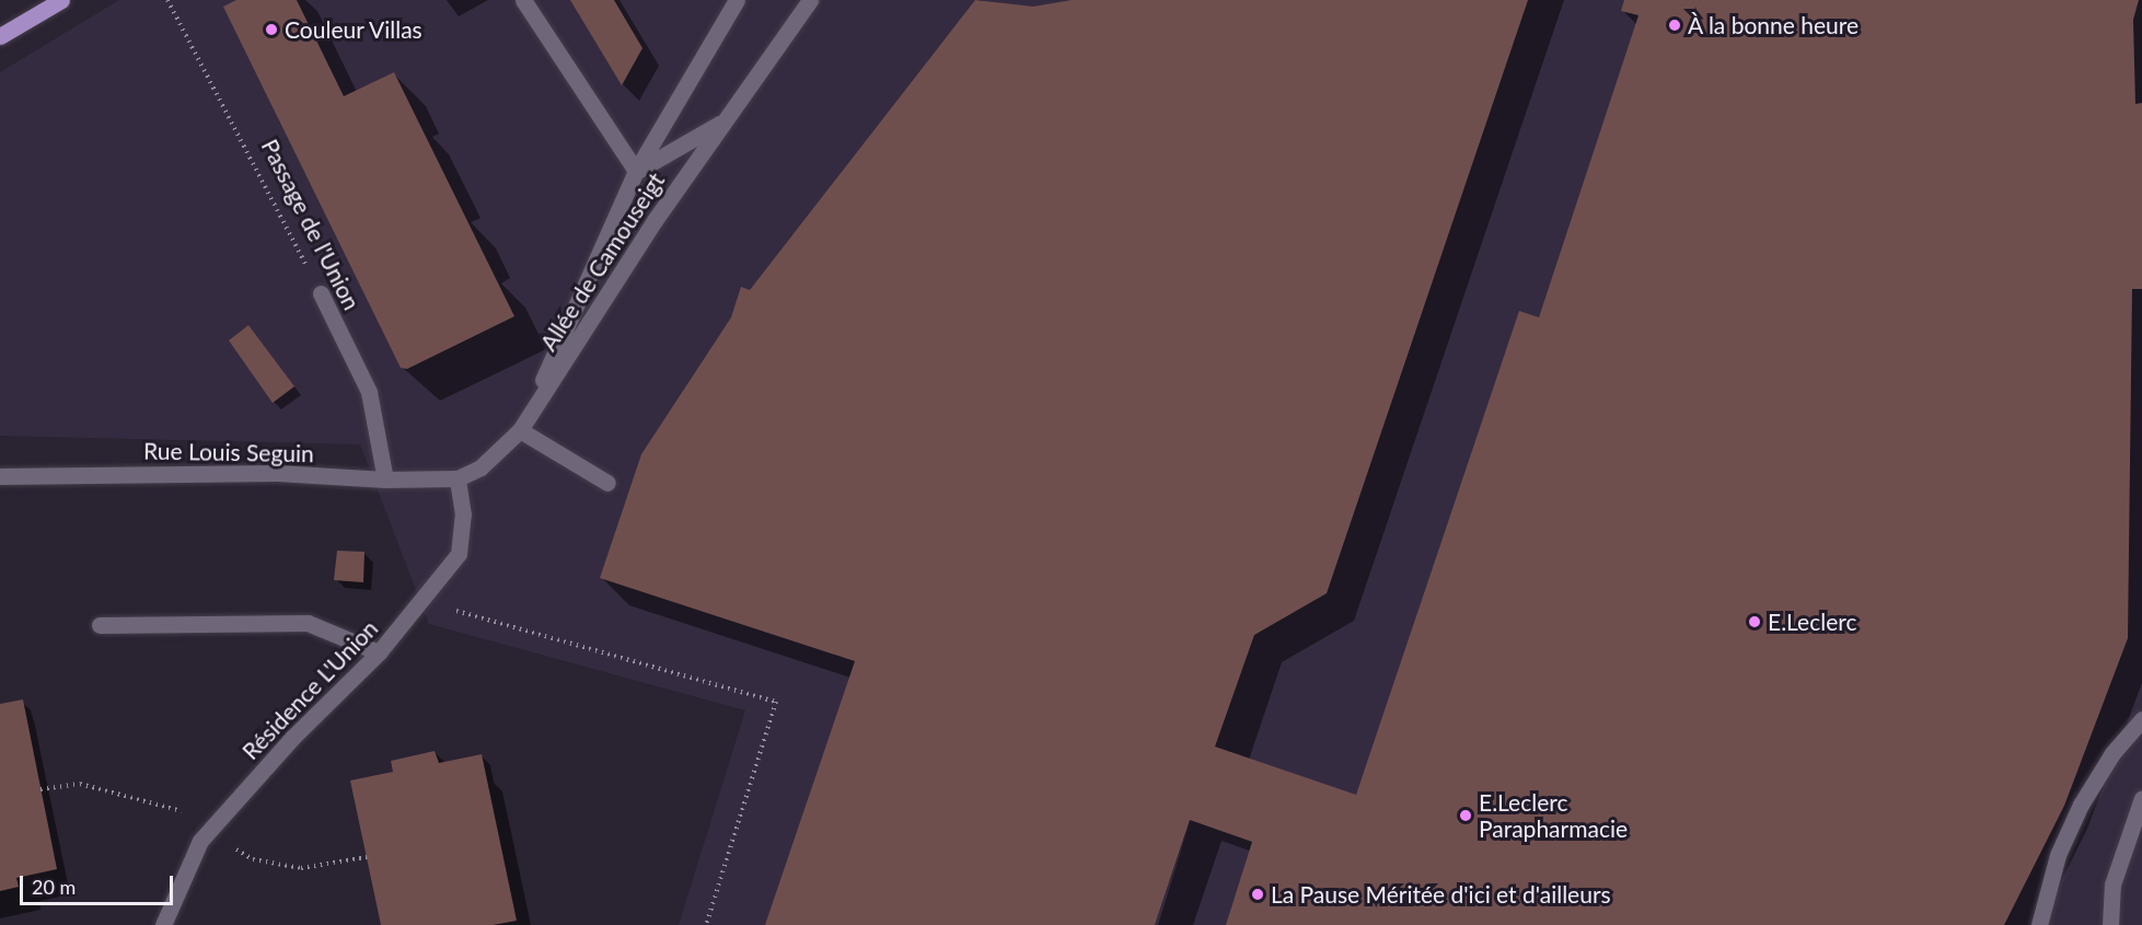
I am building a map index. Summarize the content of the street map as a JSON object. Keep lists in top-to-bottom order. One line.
{"streets":{"street":["Passage de l'Union","Allée de Camouseigt","Rue Louis Seguin","Résidence L'Union"]},"crossings":[["Passage de l'Union","Rue Louis Seguin"],["Allée de Camouseigt","Rue Louis Seguin"],["Allée de Camouseigt","Résidence L'Union"],["Rue Louis Seguin","Résidence L'Union"]],"places":["À la bonne heure","Couleur Villas","E.Leclerc","E.Leclerc Parapharmacie","La Pause Méritée d'ici et d'ailleurs"],"scale_bar":"20 m"}
